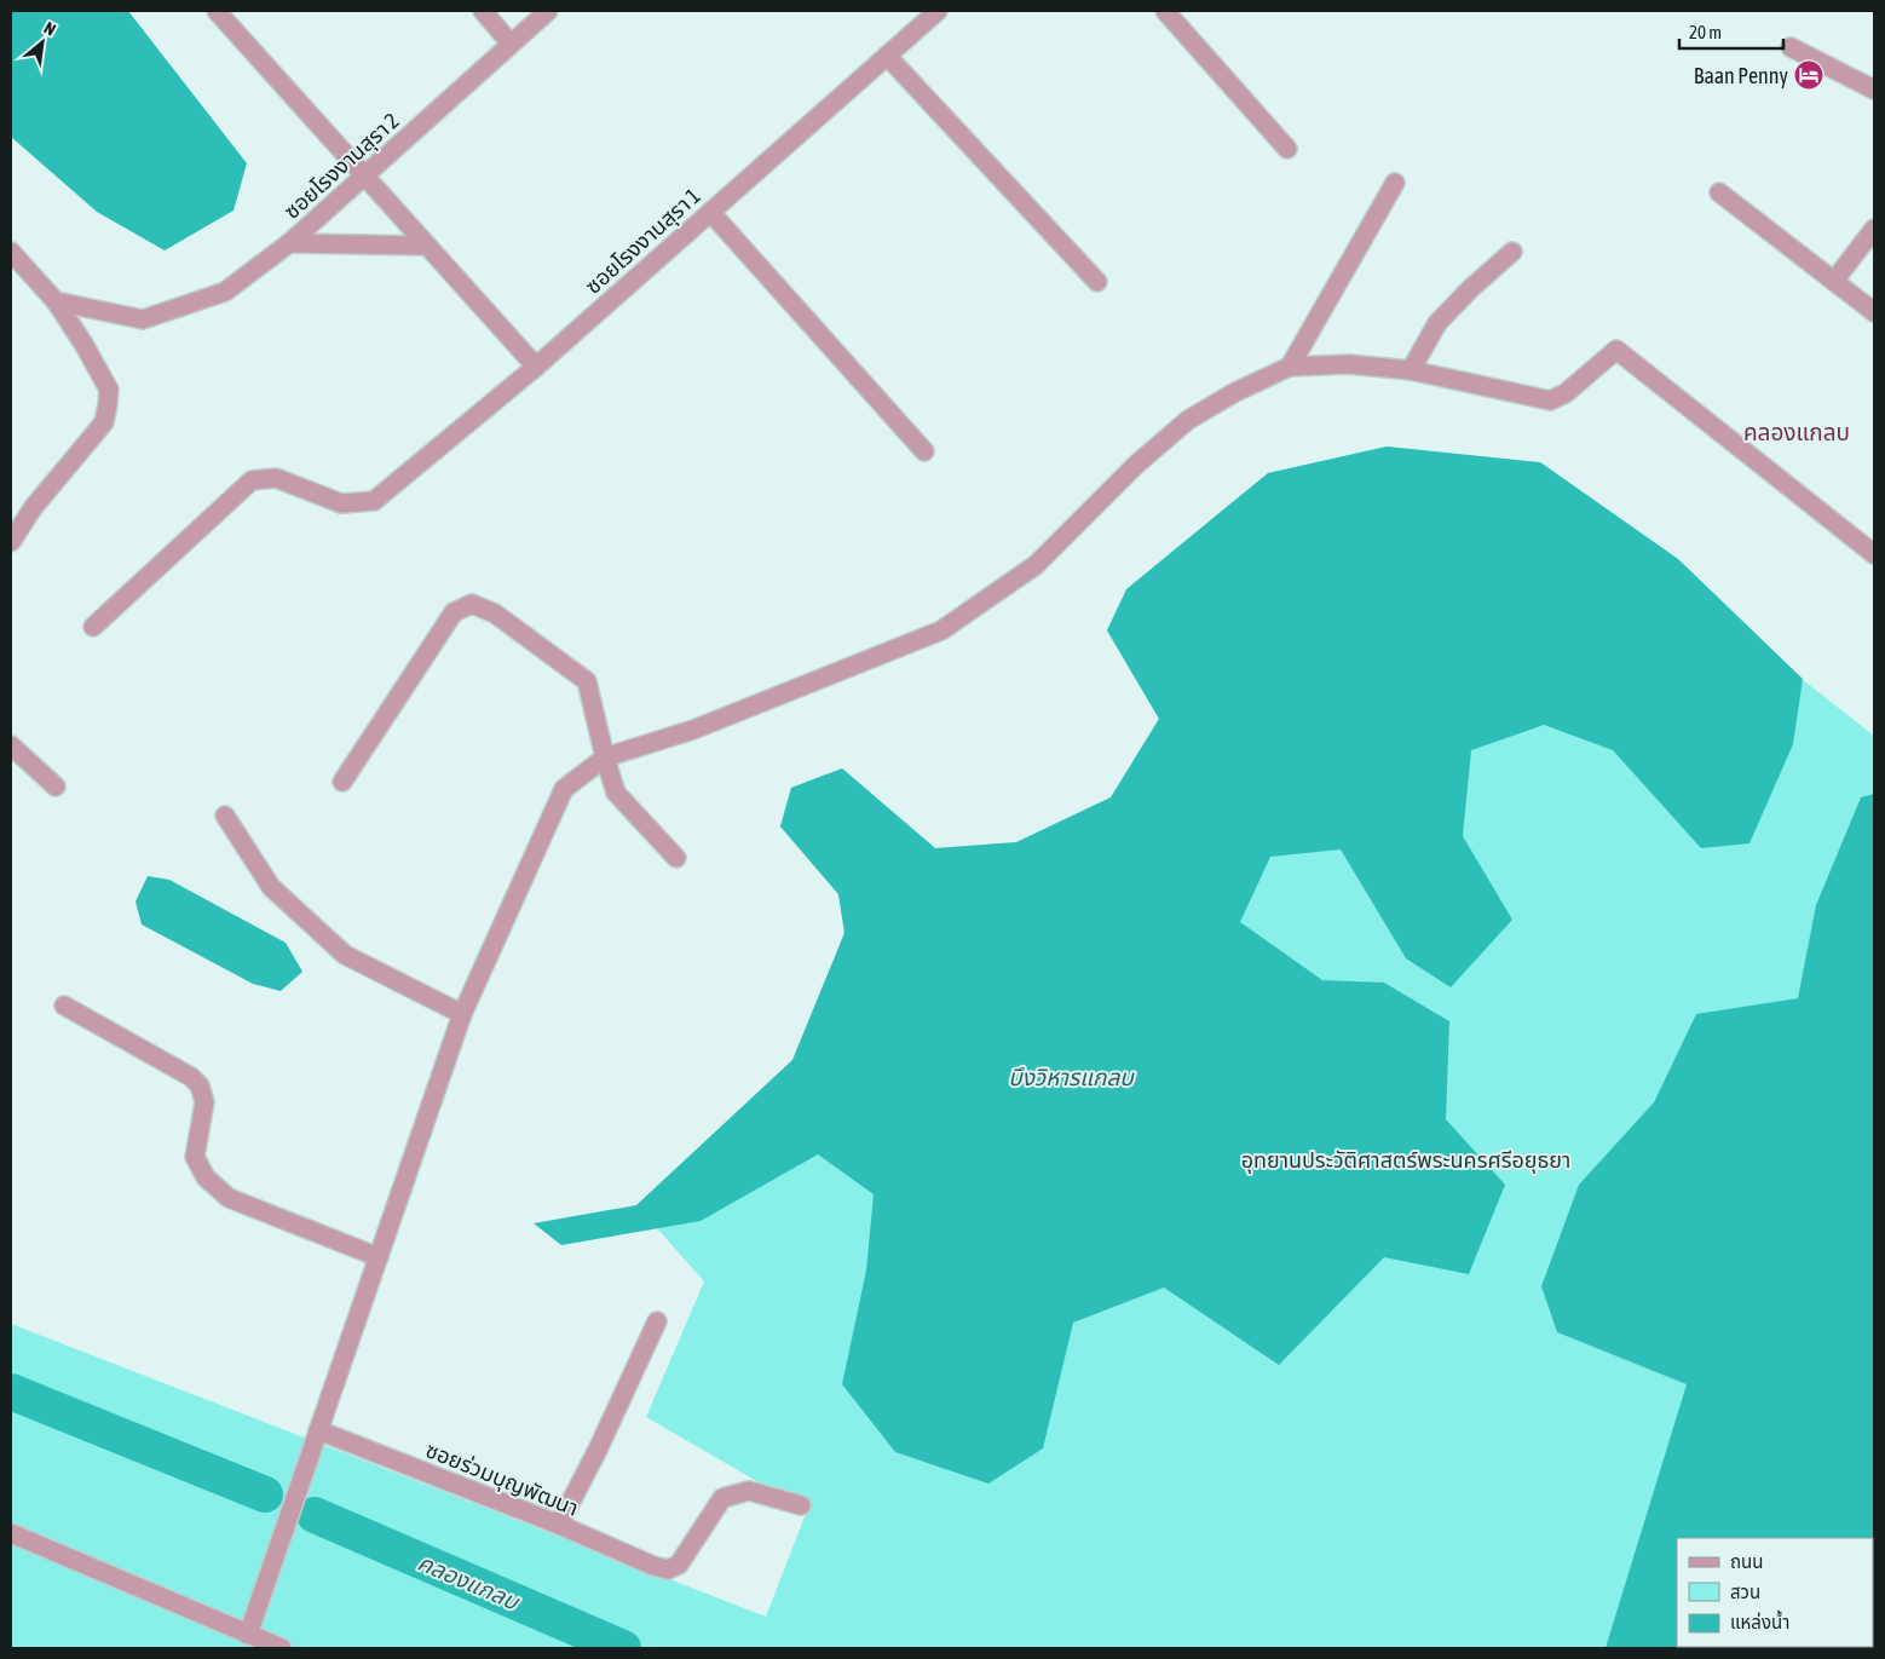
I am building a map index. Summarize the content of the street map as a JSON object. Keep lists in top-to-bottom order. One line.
{"streets":{"street":["ซอยโรงงานสุรา 2","ซอยโรงงานสุรา 1","ซอยร่วมบุญพัฒนา"]},"districts":["คลองแกลบ"],"water":["บึงวิหารแกลบ","คลองแกลบ"],"parks":["อุทยานประวัติศาสตร์พระนครศรีอยุธยา"],"places":{"hotel":["Baan Penny"]},"legend":["ถนน","สวน","แหล่งน้ำ"],"scale_bar":"20 m","north":"top right"}
